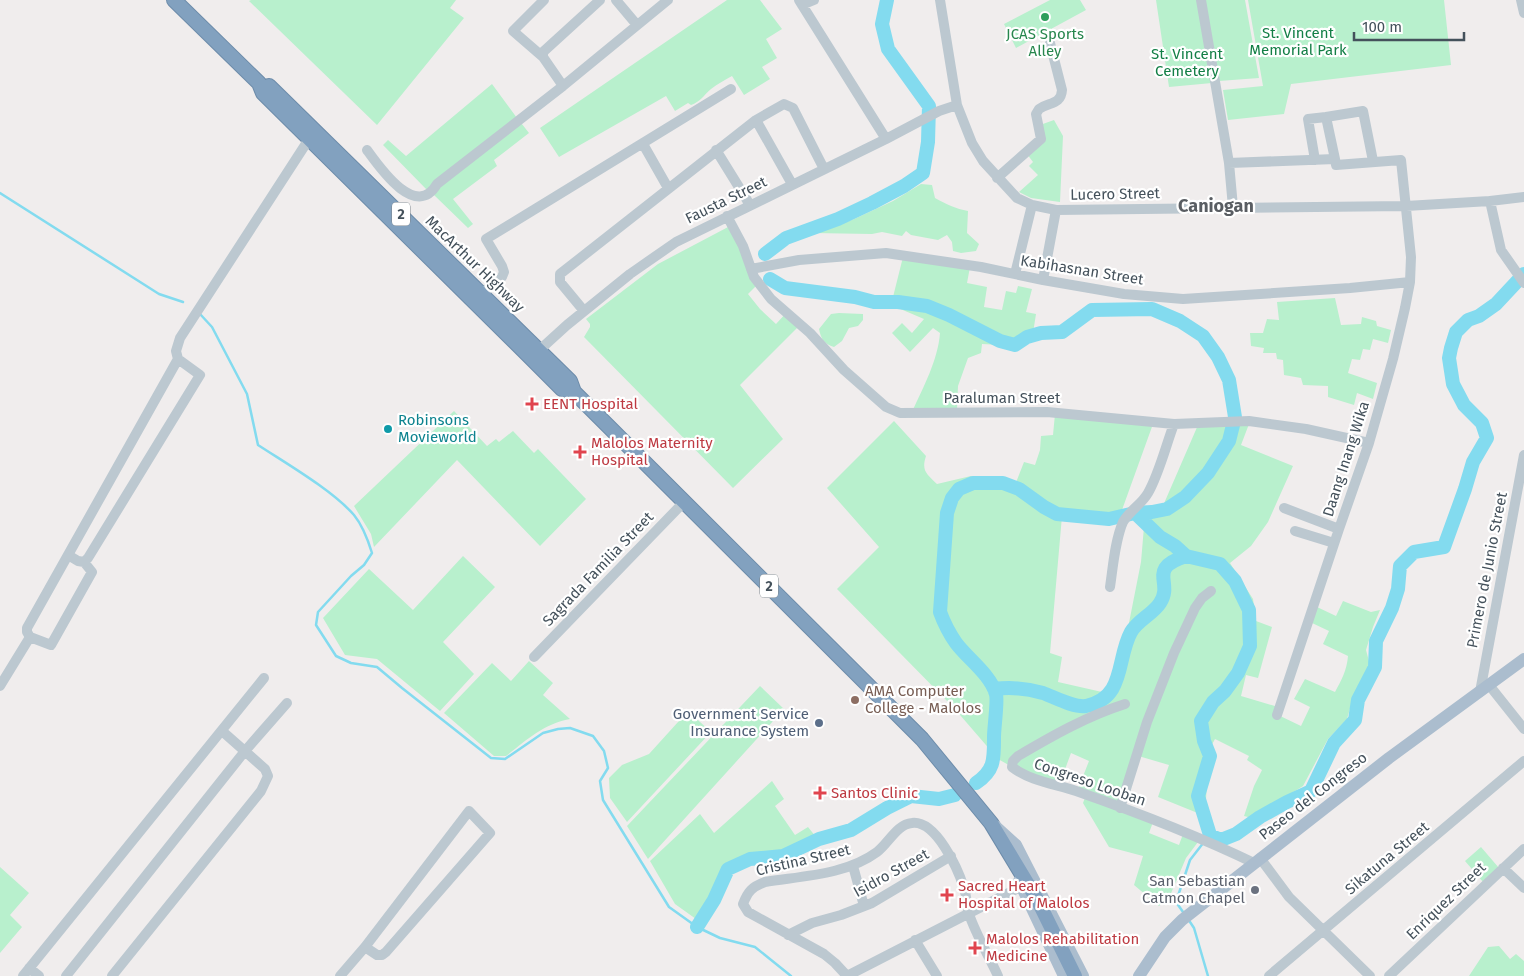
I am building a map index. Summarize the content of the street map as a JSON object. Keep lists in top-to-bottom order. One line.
{"streets":{"highway":["2","MacArthur Highway"],"main road":["Paseo del Congreso"],"street":["Lucero Street","Fausta Street","Kabihasnan Street","Paraluman Street","Daang Inang Wika","Sagrada Familia Street","Primero de Junio Street","Congreso Looban","Sikatuna Street","Cristina Street","Isidro Street","Enriquez Street"]},"crossings":[["Lucero Street","Fausta Street"],["Lucero Street","Daang Inang Wika"],["Fausta Street","MacArthur Highway"],["Fausta Street","Paraluman Street"],["MacArthur Highway","Sagrada Familia Street"],["Kabihasnan Street","Paraluman Street"],["Kabihasnan Street","Daang Inang Wika"],["Paraluman Street","Daang Inang Wika"],["Primero de Junio Street","Paseo del Congreso"],["Congreso Looban","Paseo del Congreso"],["Cristina Street","Isidro Street"]],"districts":["Caniogan"],"parks":["St. Vincent Memorial Park","St. Vincent Cemetery"],"places":{"other":["JCAS Sports Alley","Robinsons Movieworld","AMA Computer College - Malolos","Government Service Insurance System","San Sebastian Catmon Chapel"],"health":["EENT Hospital","Malolos Maternity Hospital","Santos Clinic","Sacred Heart Hospital of Malolos","Malolos Rehabilitation Medicine"]},"scale_bar":"100 m"}
